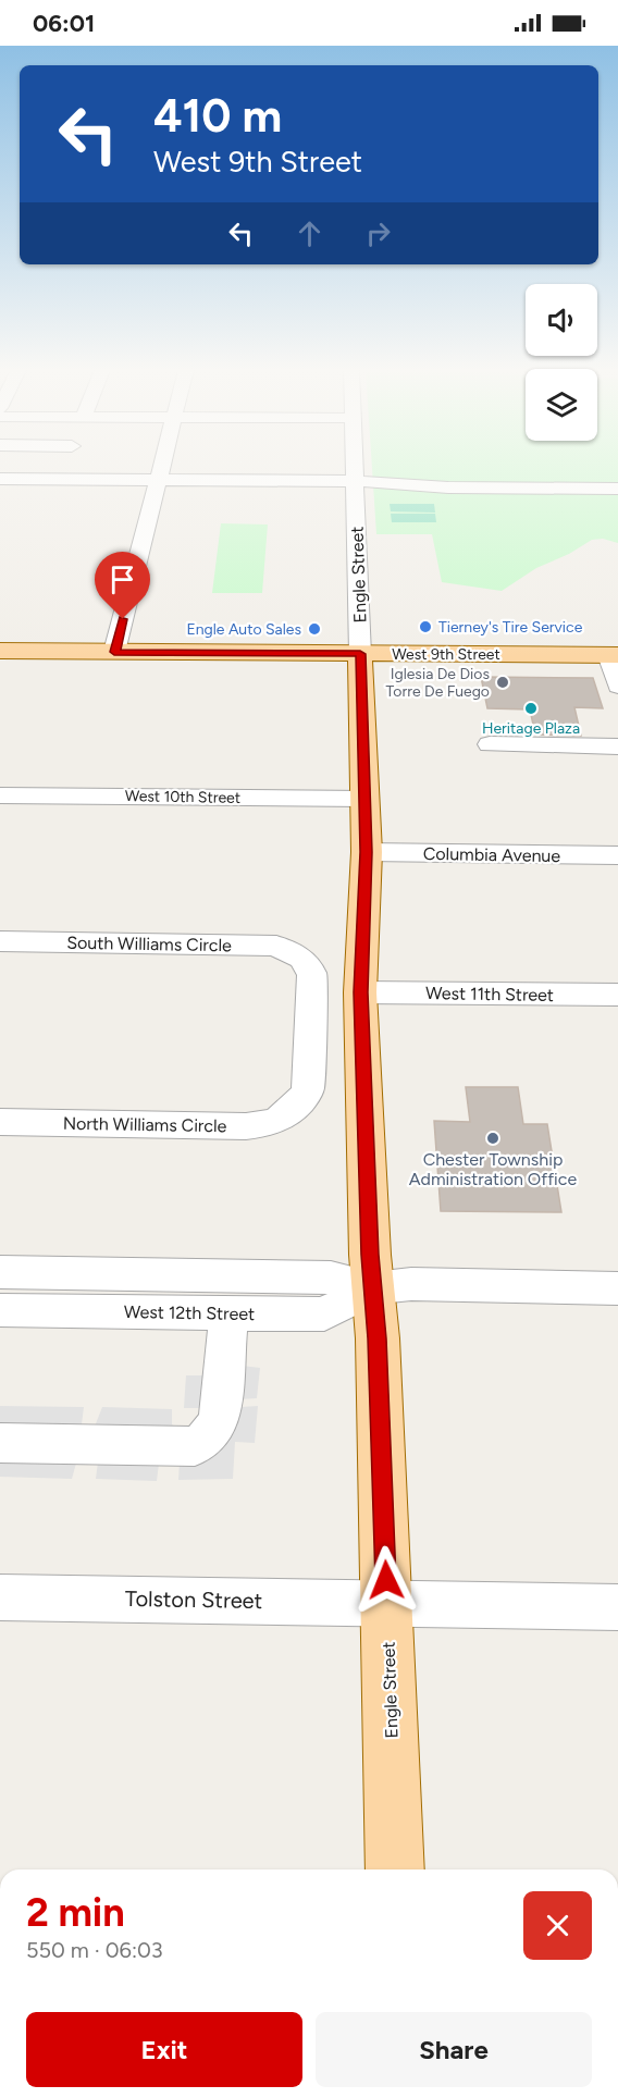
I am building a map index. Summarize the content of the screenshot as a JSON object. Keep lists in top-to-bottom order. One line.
{"streets":{"main road":["Engle Street","West 9th Street"],"street":["West 10th Street","Columbia Avenue","South Williams Circle","West 11th Street","North Williams Circle","West 12th Street","Tolston Street"]},"crossings":[["Engle Street","West 9th Street"],["Engle Street","West 10th Street"],["Engle Street","Columbia Avenue"],["Engle Street","West 11th Street"],["Engle Street","West 12th Street"],["Engle Street","Tolston Street"],["South Williams Circle","North Williams Circle"]],"places":["Tierney's Tire Service","Engle Auto Sales","Iglesia De Dios Torre De Fuego","Heritage Plaza","Chester Township Administration Office"],"page":{"status":"06:01","turn":["410 m","West 9th Street"],"heading":["2 min","550 m · 06:03"],"buttons":["Exit","Share"]}}
